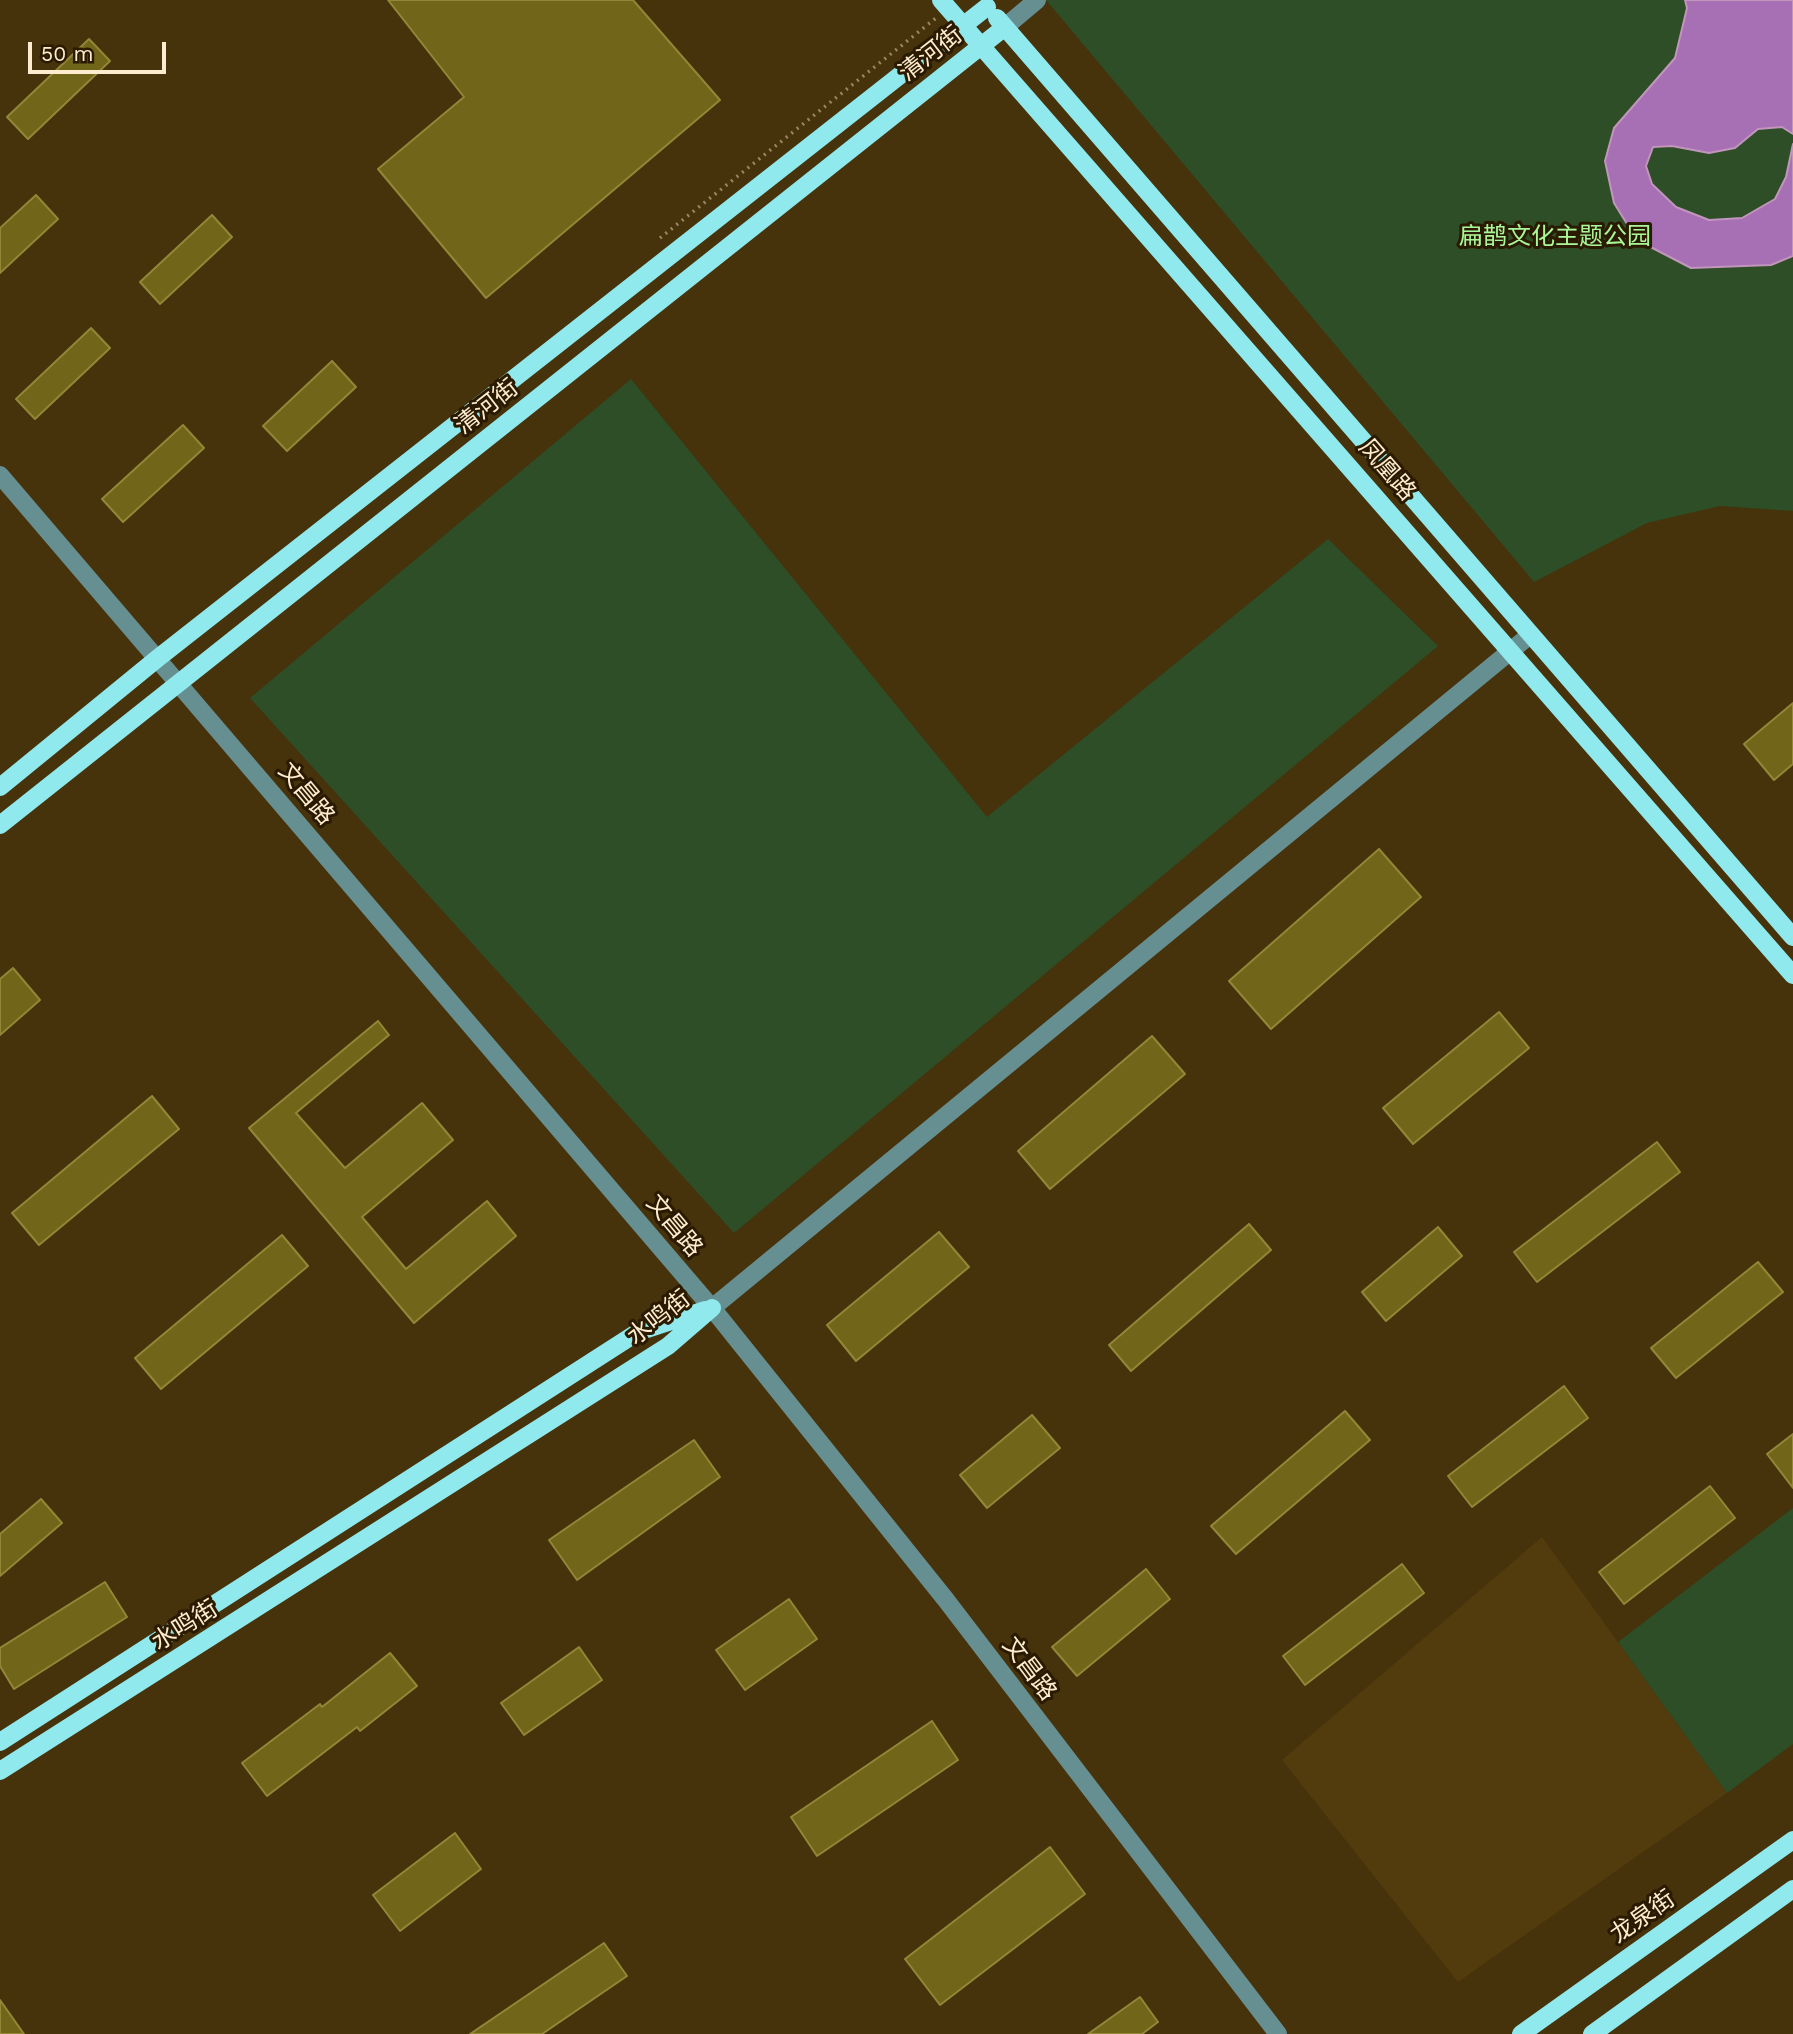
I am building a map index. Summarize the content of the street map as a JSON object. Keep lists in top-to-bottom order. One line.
{"streets":{"main road":["清河街","凤凰路","水鸣街","龙泉街"],"street":["文昌路"]},"crossings":[["清河街","凤凰路"],["清河街","文昌路"],["文昌路","水鸣街"]],"parks":["扁鹊文化主题公园"],"scale_bar":"50 m"}
